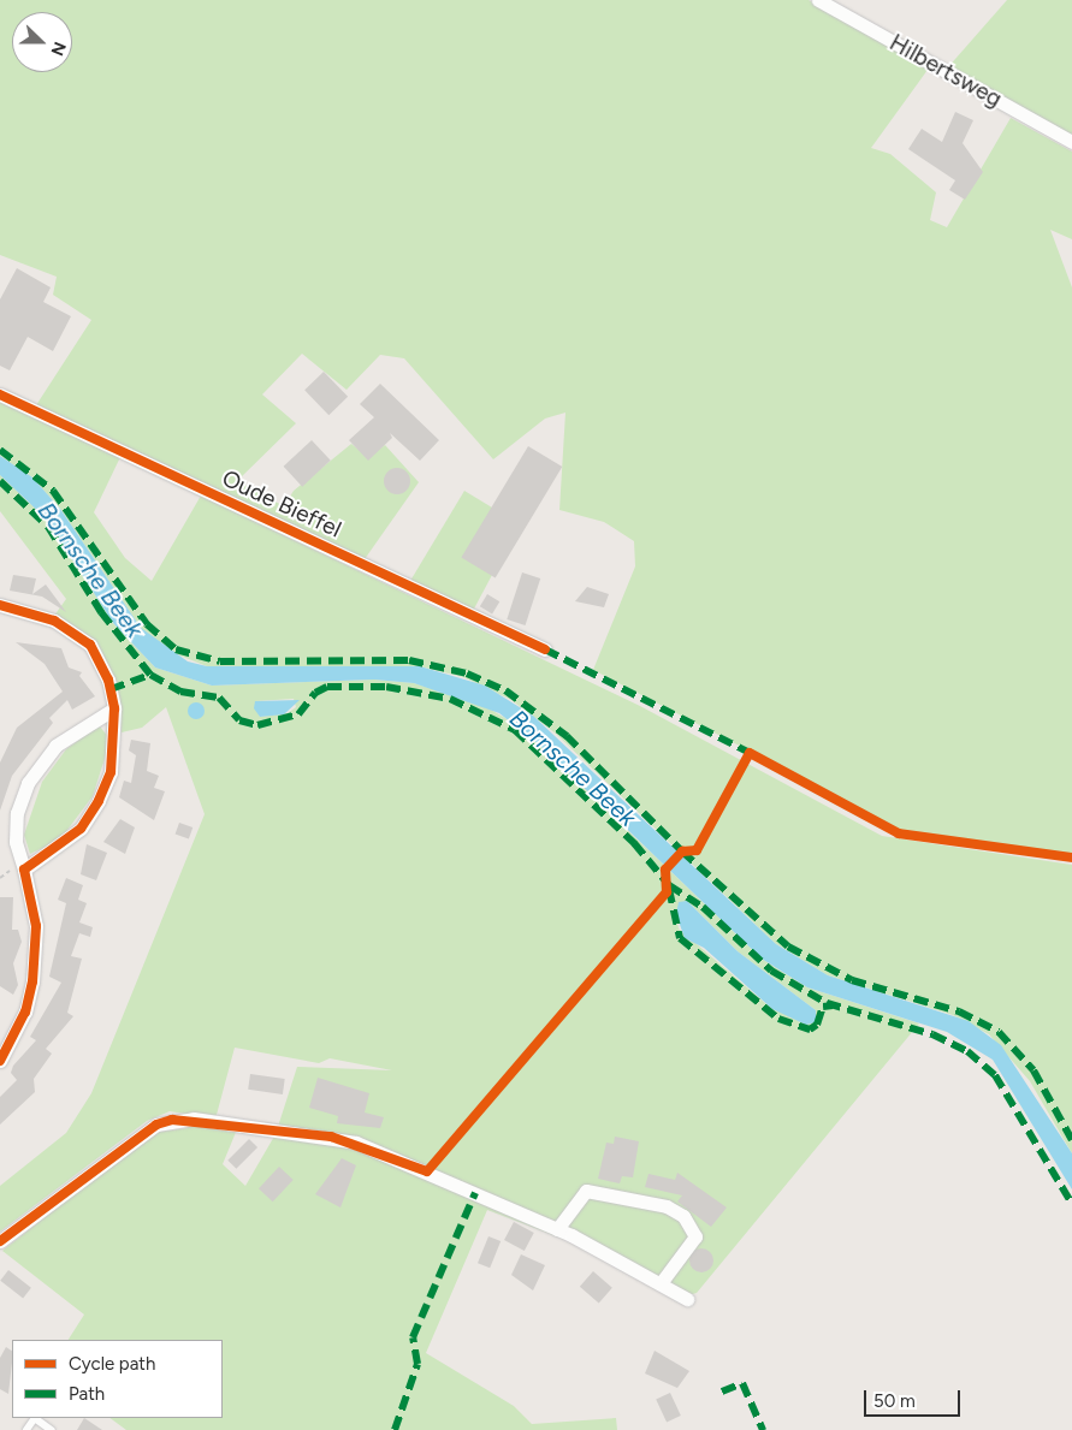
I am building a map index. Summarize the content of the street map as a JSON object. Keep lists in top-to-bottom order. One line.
{"streets":{"street":["Hilbertsweg","Oude Bieffel"]},"water":["Bornsche Beek"],"legend":["Cycle path","Path"],"scale_bar":"50 m","north":"right"}
